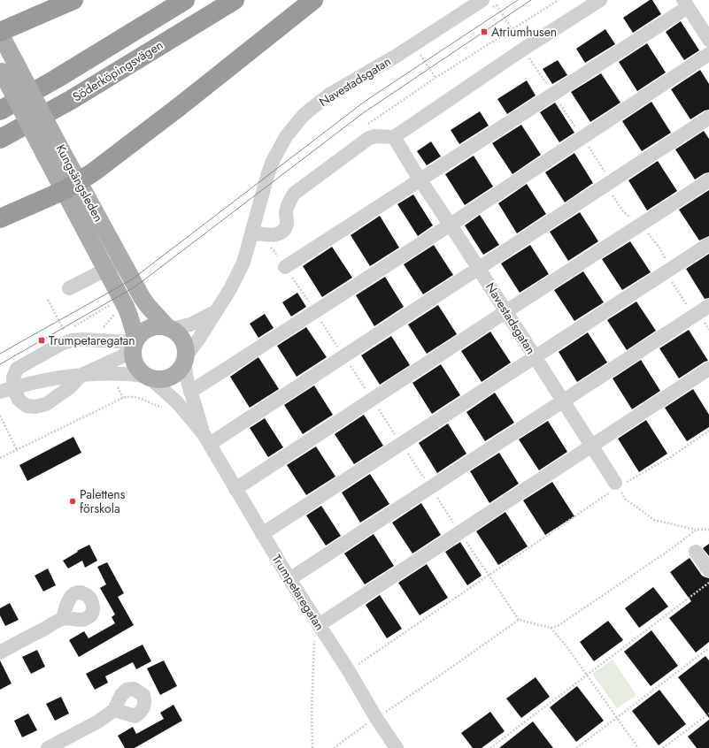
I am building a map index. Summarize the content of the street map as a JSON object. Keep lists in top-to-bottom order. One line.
{"streets":{"highway":["Söderköpingsvägen"],"main road":["Kungsängsleden"],"street":["Navestadsgatan","Trumpetaregatan"]},"crossings":[["Navestadsgatan","Kungsängsleden"],["Navestadsgatan","Trumpetaregatan"],["Kungsängsleden","Trumpetaregatan"]],"places":{"transit":["Atriumhusen","Trumpetaregatan"],"other":["Palettens förskola"]}}
